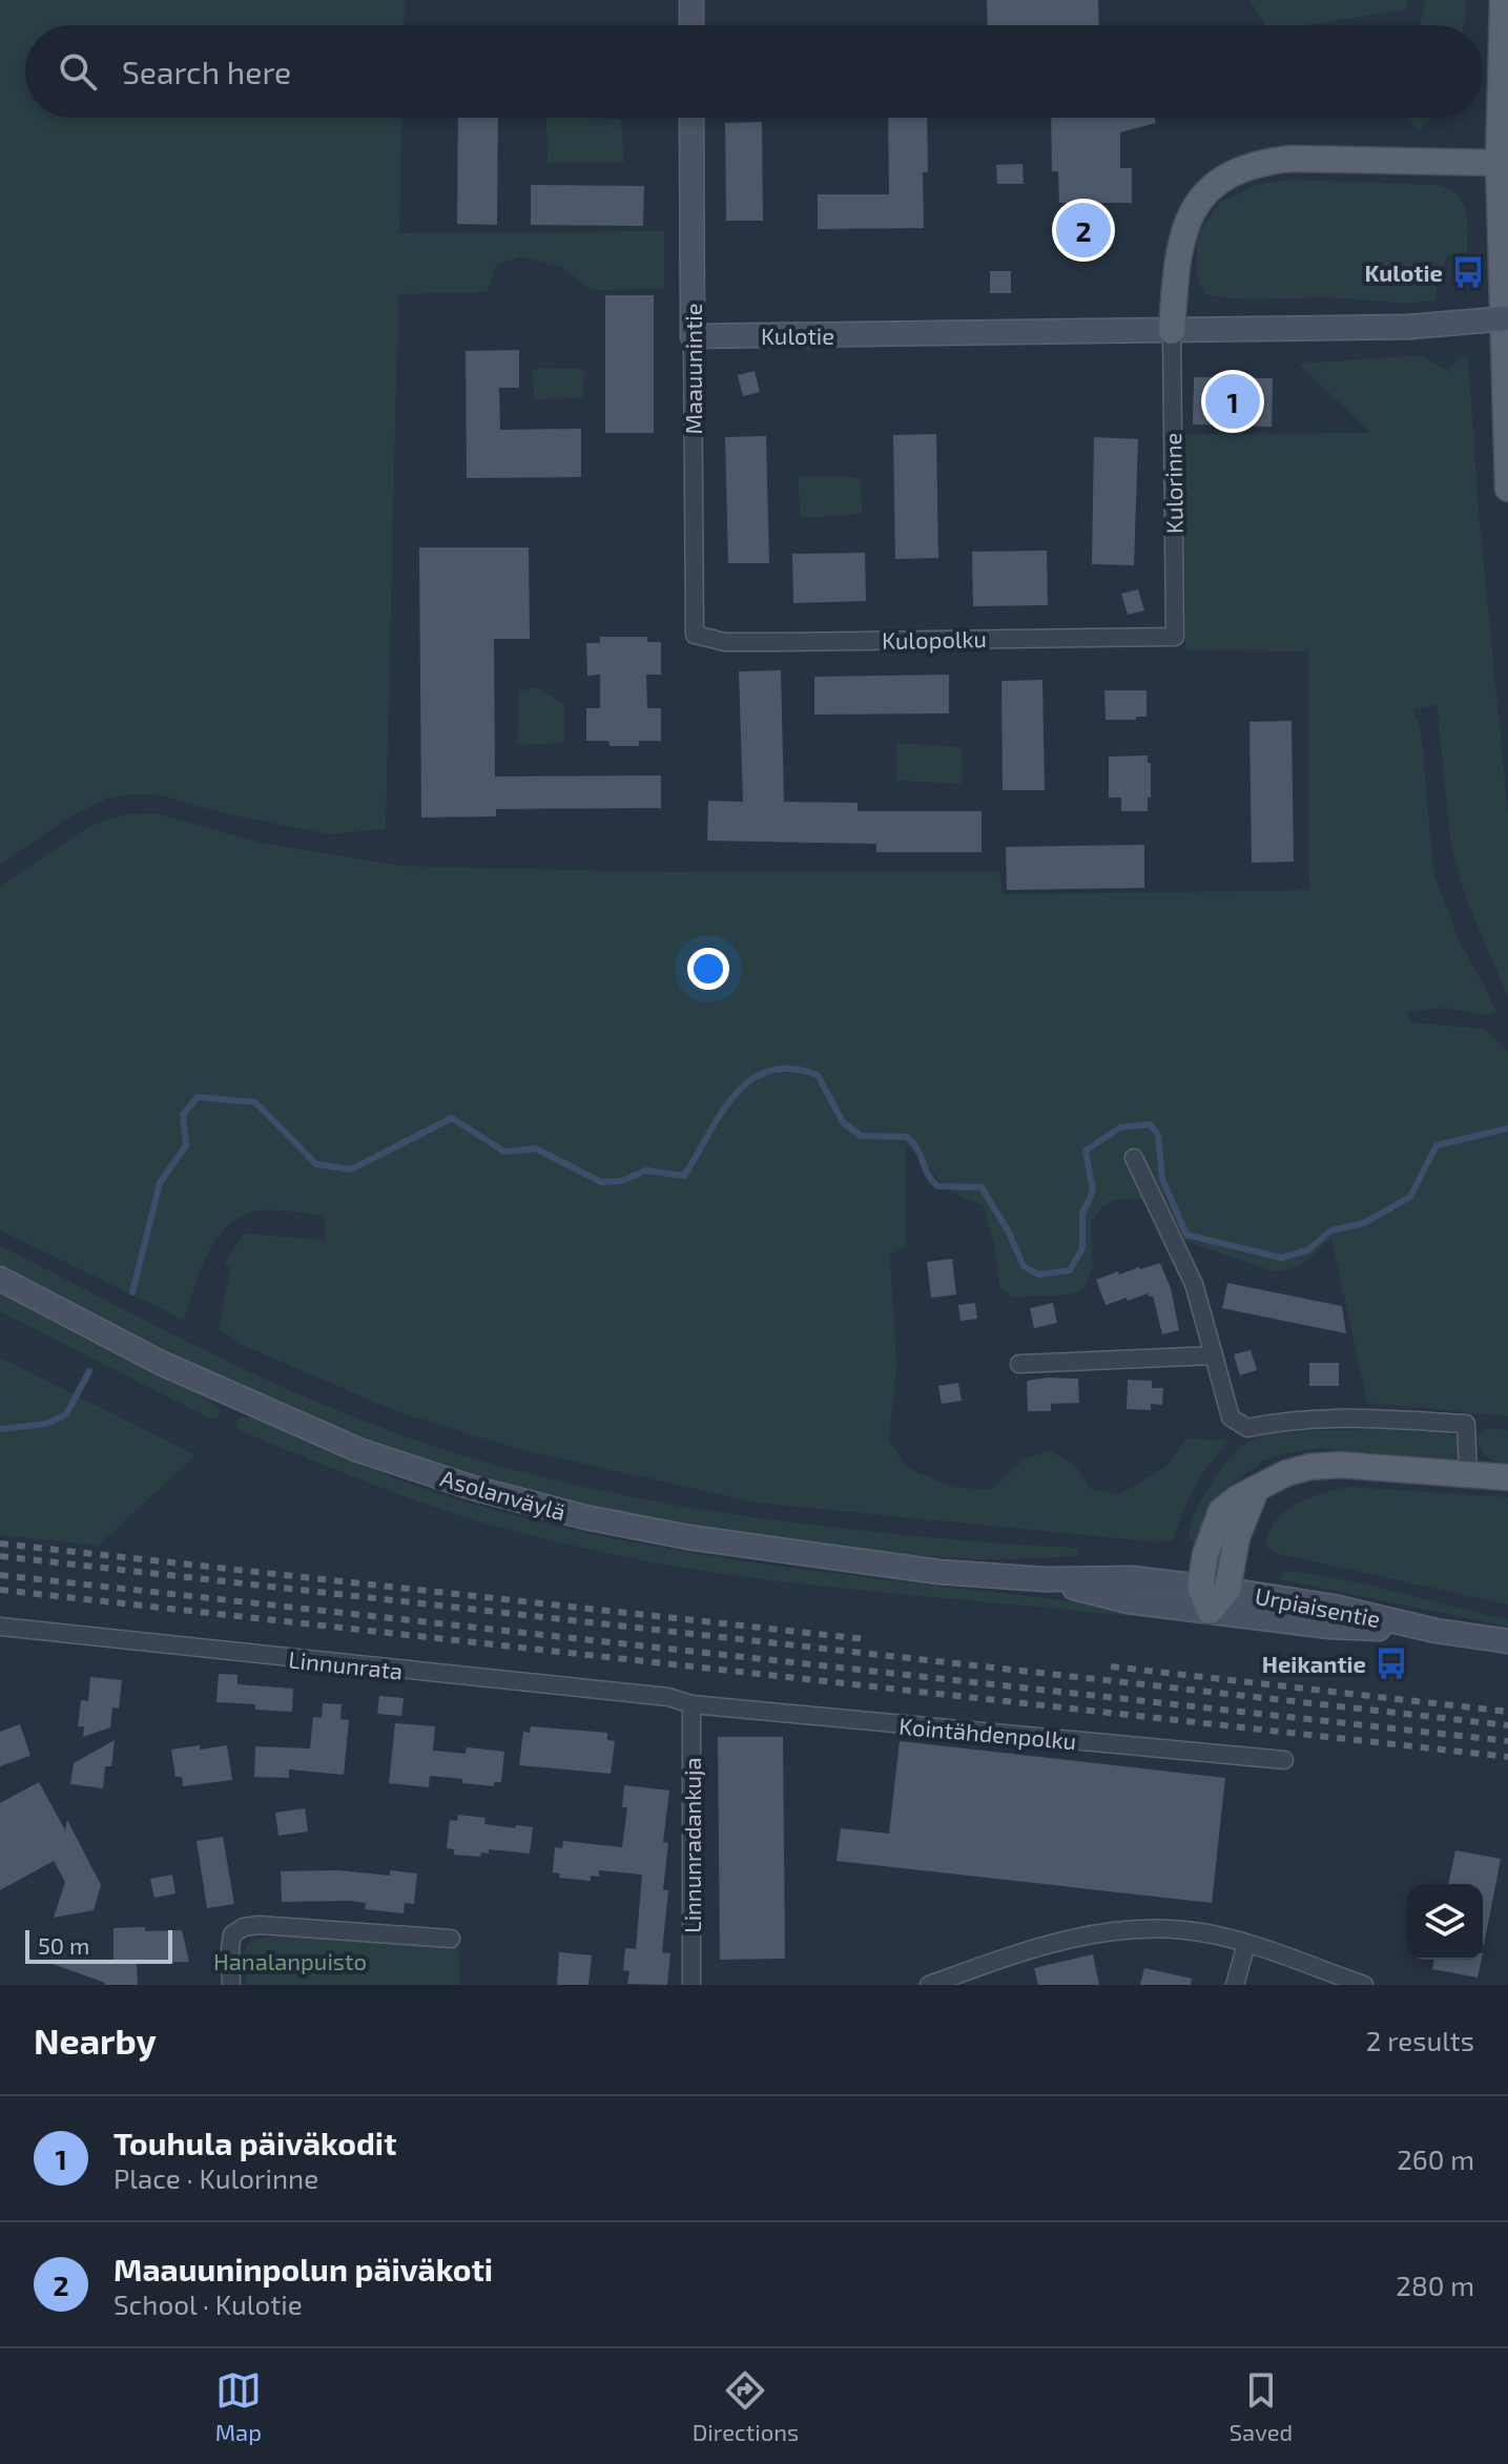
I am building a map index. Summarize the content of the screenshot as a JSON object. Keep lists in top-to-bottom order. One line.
{"streets":{"main road":["Kulotie","Maauunintie","Asolanväylä","Urpiaisentie"],"street":["Kulorinne","Kulopolku","Linnunrata","Kointähdenpolku","Linnunradankuja"]},"crossings":[["Kulotie","Maauunintie"],["Kulotie","Kulorinne"],["Maauunintie","Kulopolku"],["Kulorinne","Kulopolku"],["Asolanväylä","Urpiaisentie"],["Linnunrata","Kointähdenpolku"],["Linnunrata","Linnunradankuja"],["Kointähdenpolku","Linnunradankuja"]],"parks":["Hanalanpuisto"],"places":{"bus stop":["Kulotie","Heikantie"]},"scale_bar":"50 m","page":{"search":"Search here","pins":["2","1"],"scale":"50 m","heading":["Nearby","2 results"],"list":[{"mark":"1","name":"Touhula päiväkodit","note":"Place · Kulorinne","value":"260 m"},{"mark":"2","name":"Maauuninpolun päiväkoti","note":"School · Kulotie","value":"280 m"}],"nav":["Map","Directions","Saved"]}}
